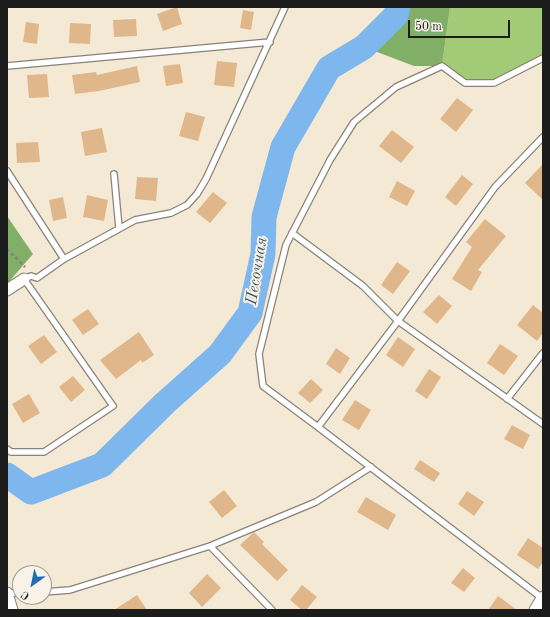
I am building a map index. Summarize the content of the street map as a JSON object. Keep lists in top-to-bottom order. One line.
{"water":["Песочная"],"scale_bar":"50 m","north":"bottom left"}
